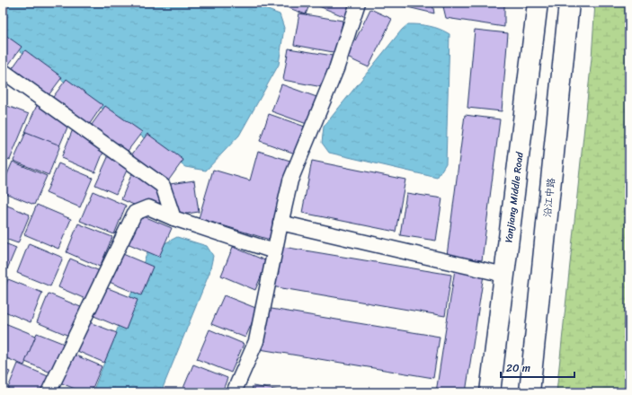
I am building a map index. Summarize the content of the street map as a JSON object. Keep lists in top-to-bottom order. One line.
{"streets":{"main road":["Yanjiang Middle Road","沿江中路"]},"scale_bar":"20 m"}
